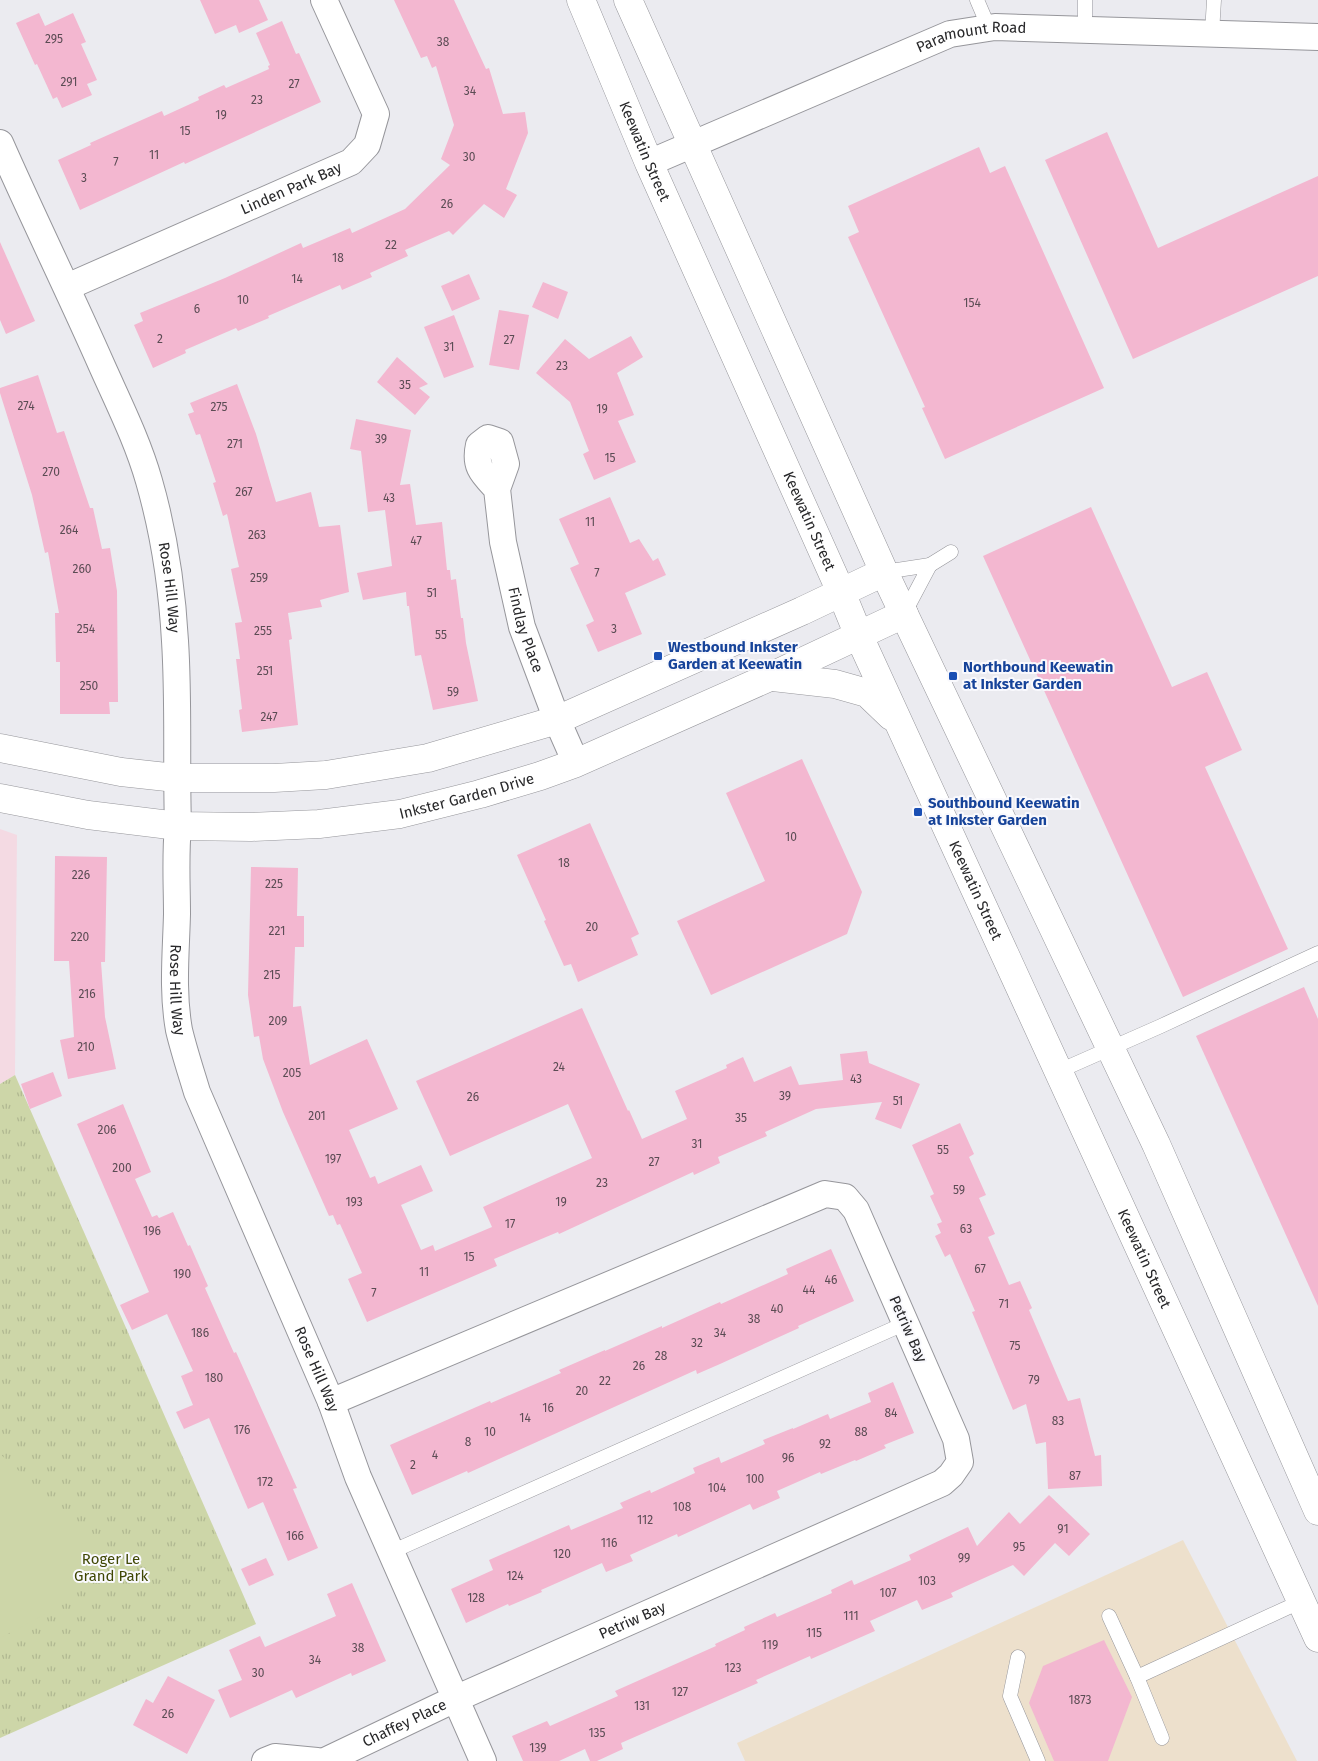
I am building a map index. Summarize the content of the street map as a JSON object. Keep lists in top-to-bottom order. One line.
{"streets":{"street":["Paramount Road","Keewatin Street","Linden Park Bay","Rose Hill Way","Findlay Place","Inkster Garden Drive","Petriw Bay","Chaffey Place"]},"crossings":[["Paramount Road","Keewatin Street"],["Keewatin Street","Inkster Garden Drive"],["Linden Park Bay","Rose Hill Way"],["Rose Hill Way","Inkster Garden Drive"],["Rose Hill Way","Petriw Bay"],["Rose Hill Way","Chaffey Place"],["Findlay Place","Inkster Garden Drive"],["Petriw Bay","Chaffey Place"]],"parks":["Roger Le Grand Park"],"places":{"transit":["Westbound Inkster Garden at Keewatin","Northbound Keewatin at Inkster Garden","Southbound Keewatin at Inkster Garden"]},"house_numbers":["295","38","291","27","34","23","19","15","11","30","7","3","26","22","18","14","10","154","6","2","27","31","23","35","274","275","19","39","271","15","270","267","43","11","264","263","47","260","7","259","51","254","3","255","55","251","250","59","247","10","18","226","225","20","221","220","215","216","209","210","24","205","43","39","26","51","201","35","206","31","55","197","27","200","23","59","193","19","17","63","196","15","67","11","190","46","44","7","71","40","38","186","34","32","75","28","26","180","79","22","20","16","84","14","83","176","10","88","8","92","4","96","2","87","100","172","104","108","112","91","166","116","95","120","99","124","103","107","128","111","115","119","38","34","123","30","127","1873","131","26","135","139"]}
